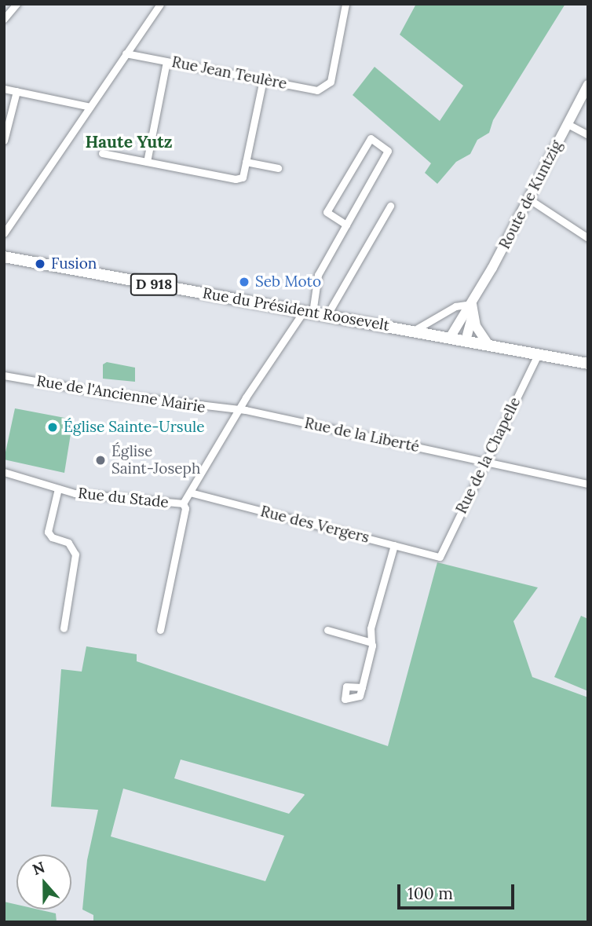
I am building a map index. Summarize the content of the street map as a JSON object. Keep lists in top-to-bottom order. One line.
{"streets":{"main road":["D 918","Rue du Président Roosevelt"],"street":["Rue Jean Teulère","Route de Kuntzig","Rue de l'Ancienne Mairie","Rue de la Liberté","Rue de la Chapelle","Rue du Stade","Rue des Vergers"]},"crossings":[["Route de Kuntzig","Rue du Président Roosevelt"],["Rue du Président Roosevelt","Rue de la Chapelle"],["Rue du Président Roosevelt","Rue du Stade"],["Rue de l'Ancienne Mairie","Rue de la Liberté"],["Rue de l'Ancienne Mairie","Rue du Stade"],["Rue de la Liberté","Rue de la Chapelle"],["Rue de la Liberté","Rue du Stade"],["Rue de la Chapelle","Rue des Vergers"],["Rue du Stade","Rue des Vergers"]],"districts":["Haute Yutz"],"places":["Fusion","Seb Moto","Église Sainte-Ursule","Église Saint-Joseph"],"scale_bar":"100 m","north":"top"}
